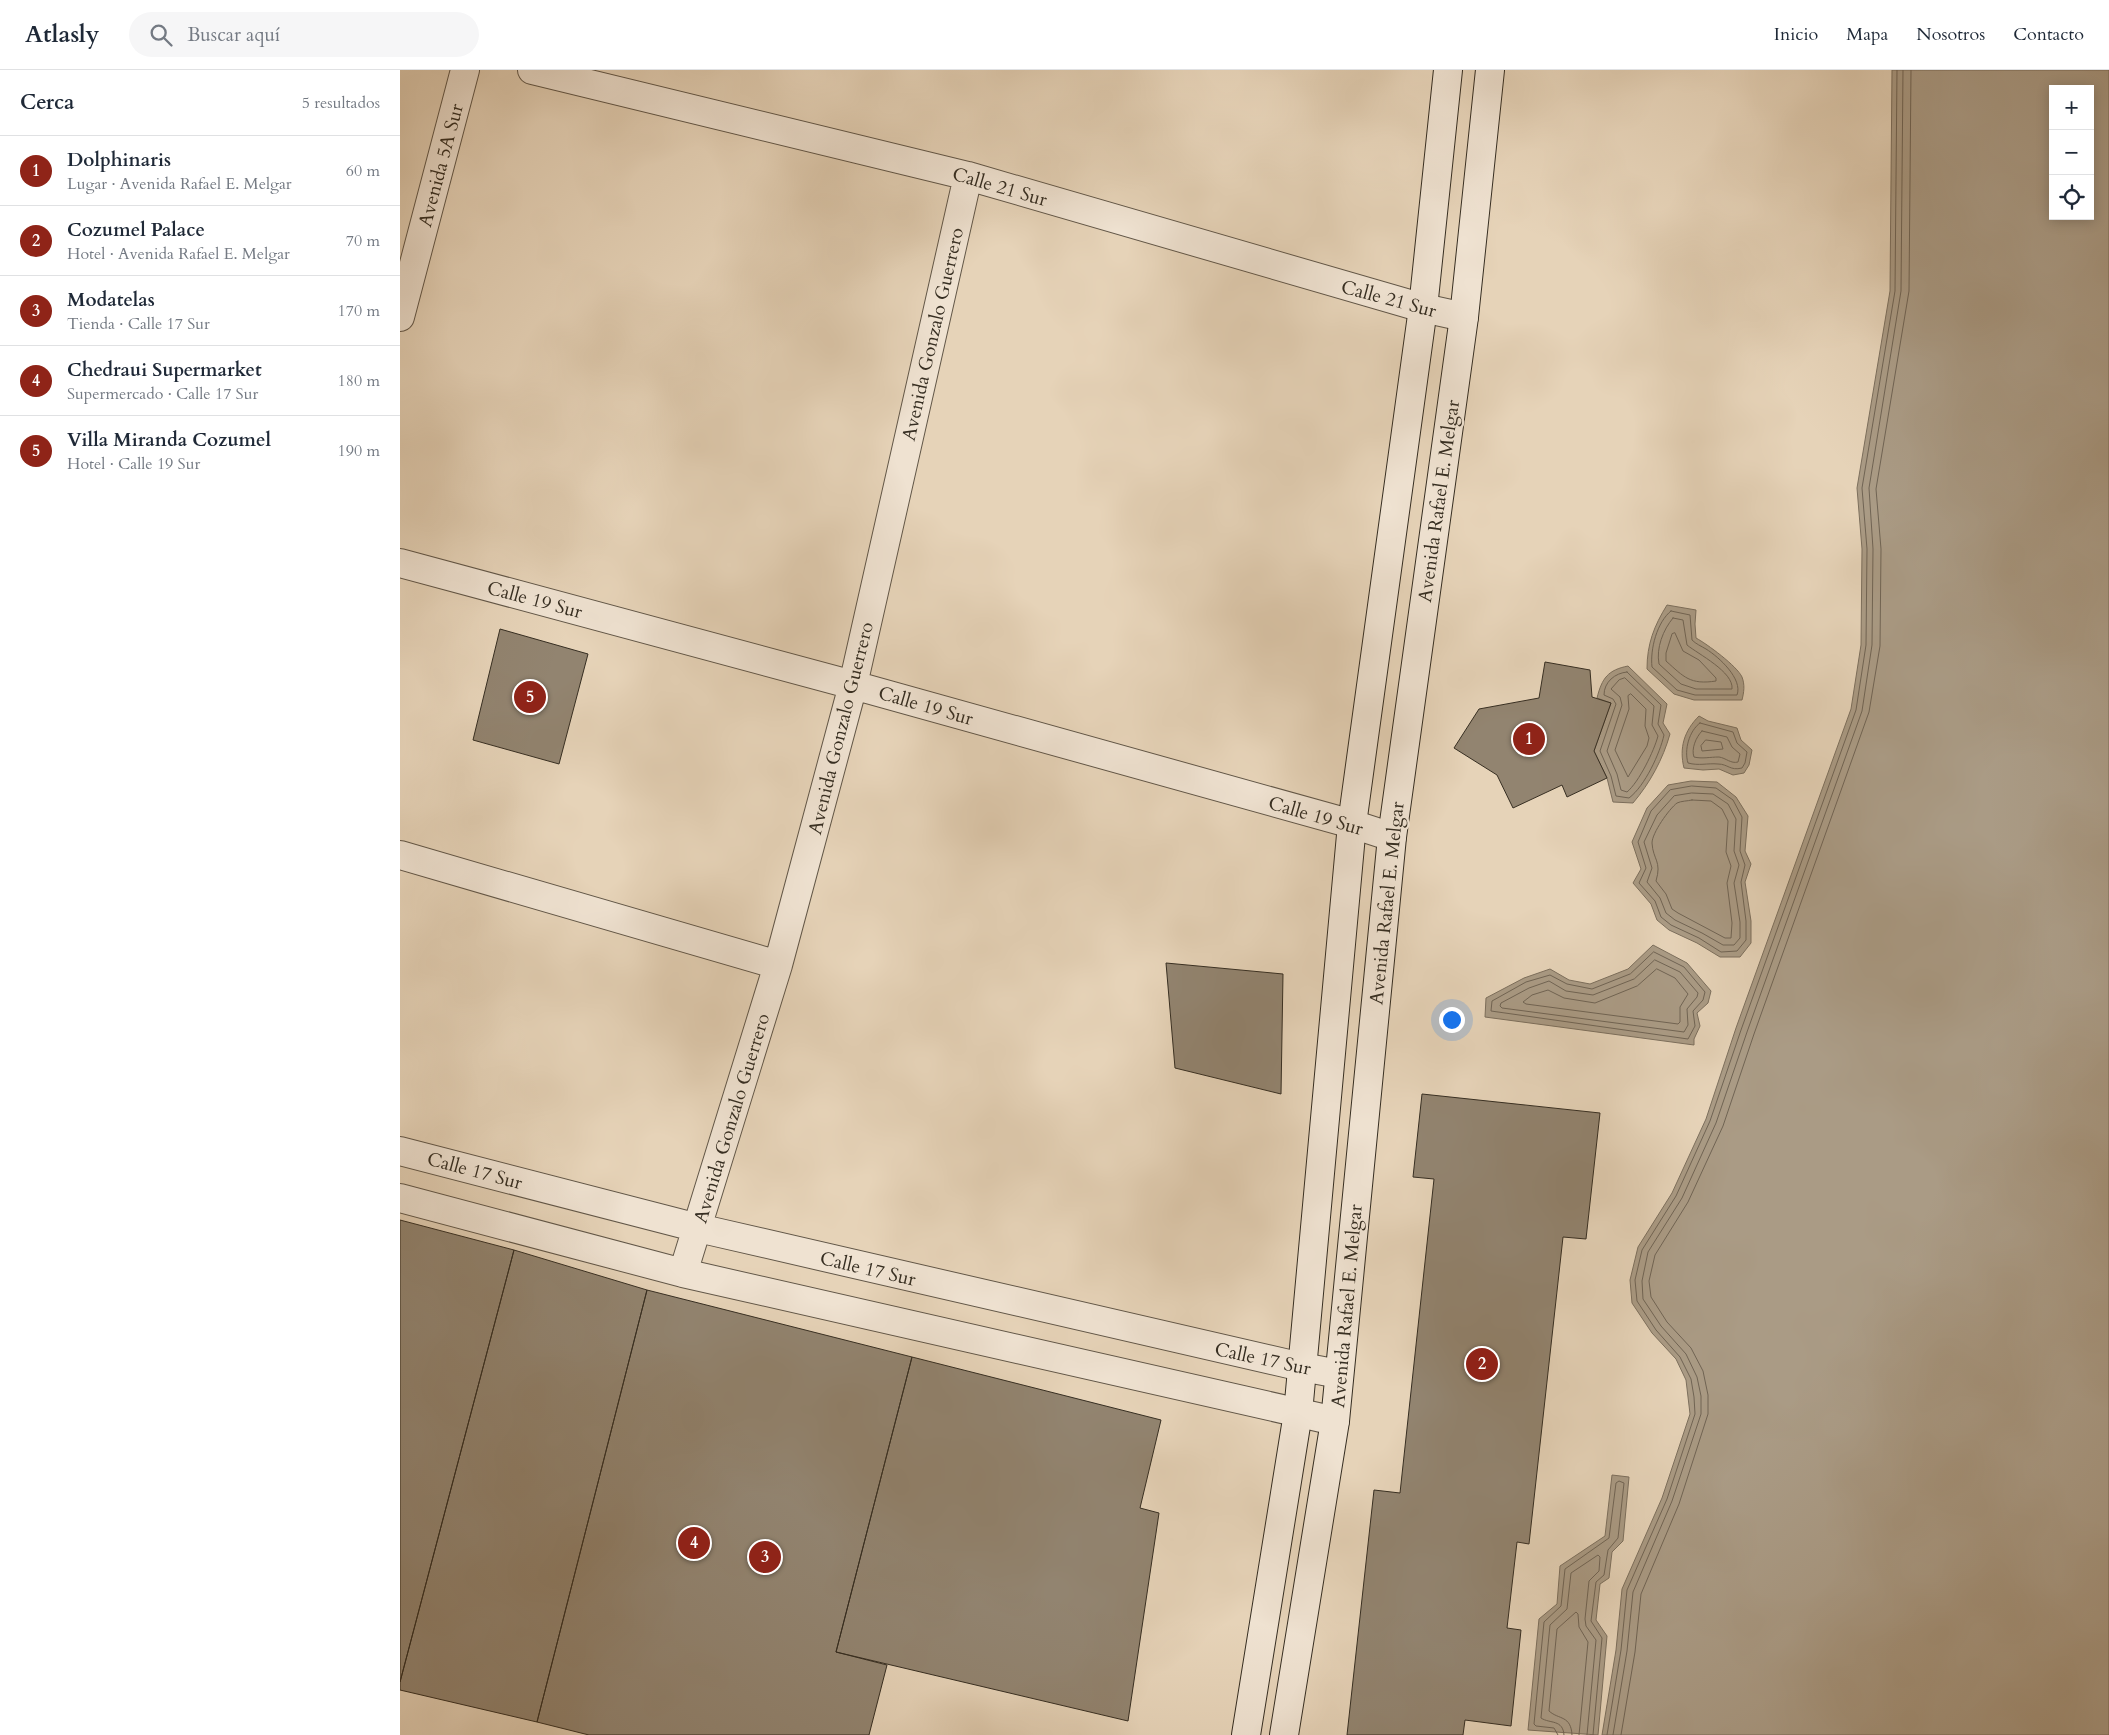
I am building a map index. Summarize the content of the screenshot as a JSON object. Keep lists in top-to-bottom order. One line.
{"streets":{"street":["Avenida 5A Sur","Calle 21 Sur","Avenida Gonzalo Guerrero","Avenida Rafael E. Melgar","Calle 19 Sur","Calle 17 Sur"]},"crossings":[["Calle 21 Sur","Avenida Gonzalo Guerrero"],["Calle 21 Sur","Avenida Rafael E. Melgar"],["Avenida Gonzalo Guerrero","Calle 19 Sur"],["Avenida Gonzalo Guerrero","Calle 17 Sur"],["Avenida Rafael E. Melgar","Calle 19 Sur"],["Avenida Rafael E. Melgar","Calle 17 Sur"]],"page":{"header":"Atlasly","search":"Buscar aquí","nav":["Inicio","Mapa","Nosotros","Contacto"],"heading":["Cerca","5 resultados"],"map_buttons":["+","−"],"list":[{"mark":"1","name":"Dolphinaris","note":"Lugar · Avenida Rafael E. Melgar","value":"60 m"},{"mark":"2","name":"Cozumel Palace","note":"Hotel · Avenida Rafael E. Melgar","value":"70 m"},{"mark":"3","name":"Modatelas","note":"Tienda · Calle 17 Sur","value":"170 m"},{"mark":"4","name":"Chedraui Supermarket","note":"Supermercado · Calle 17 Sur","value":"180 m"},{"mark":"5","name":"Villa Miranda Cozumel","note":"Hotel · Calle 19 Sur","value":"190 m"}],"pins":["5","1","2","4","3"]}}
